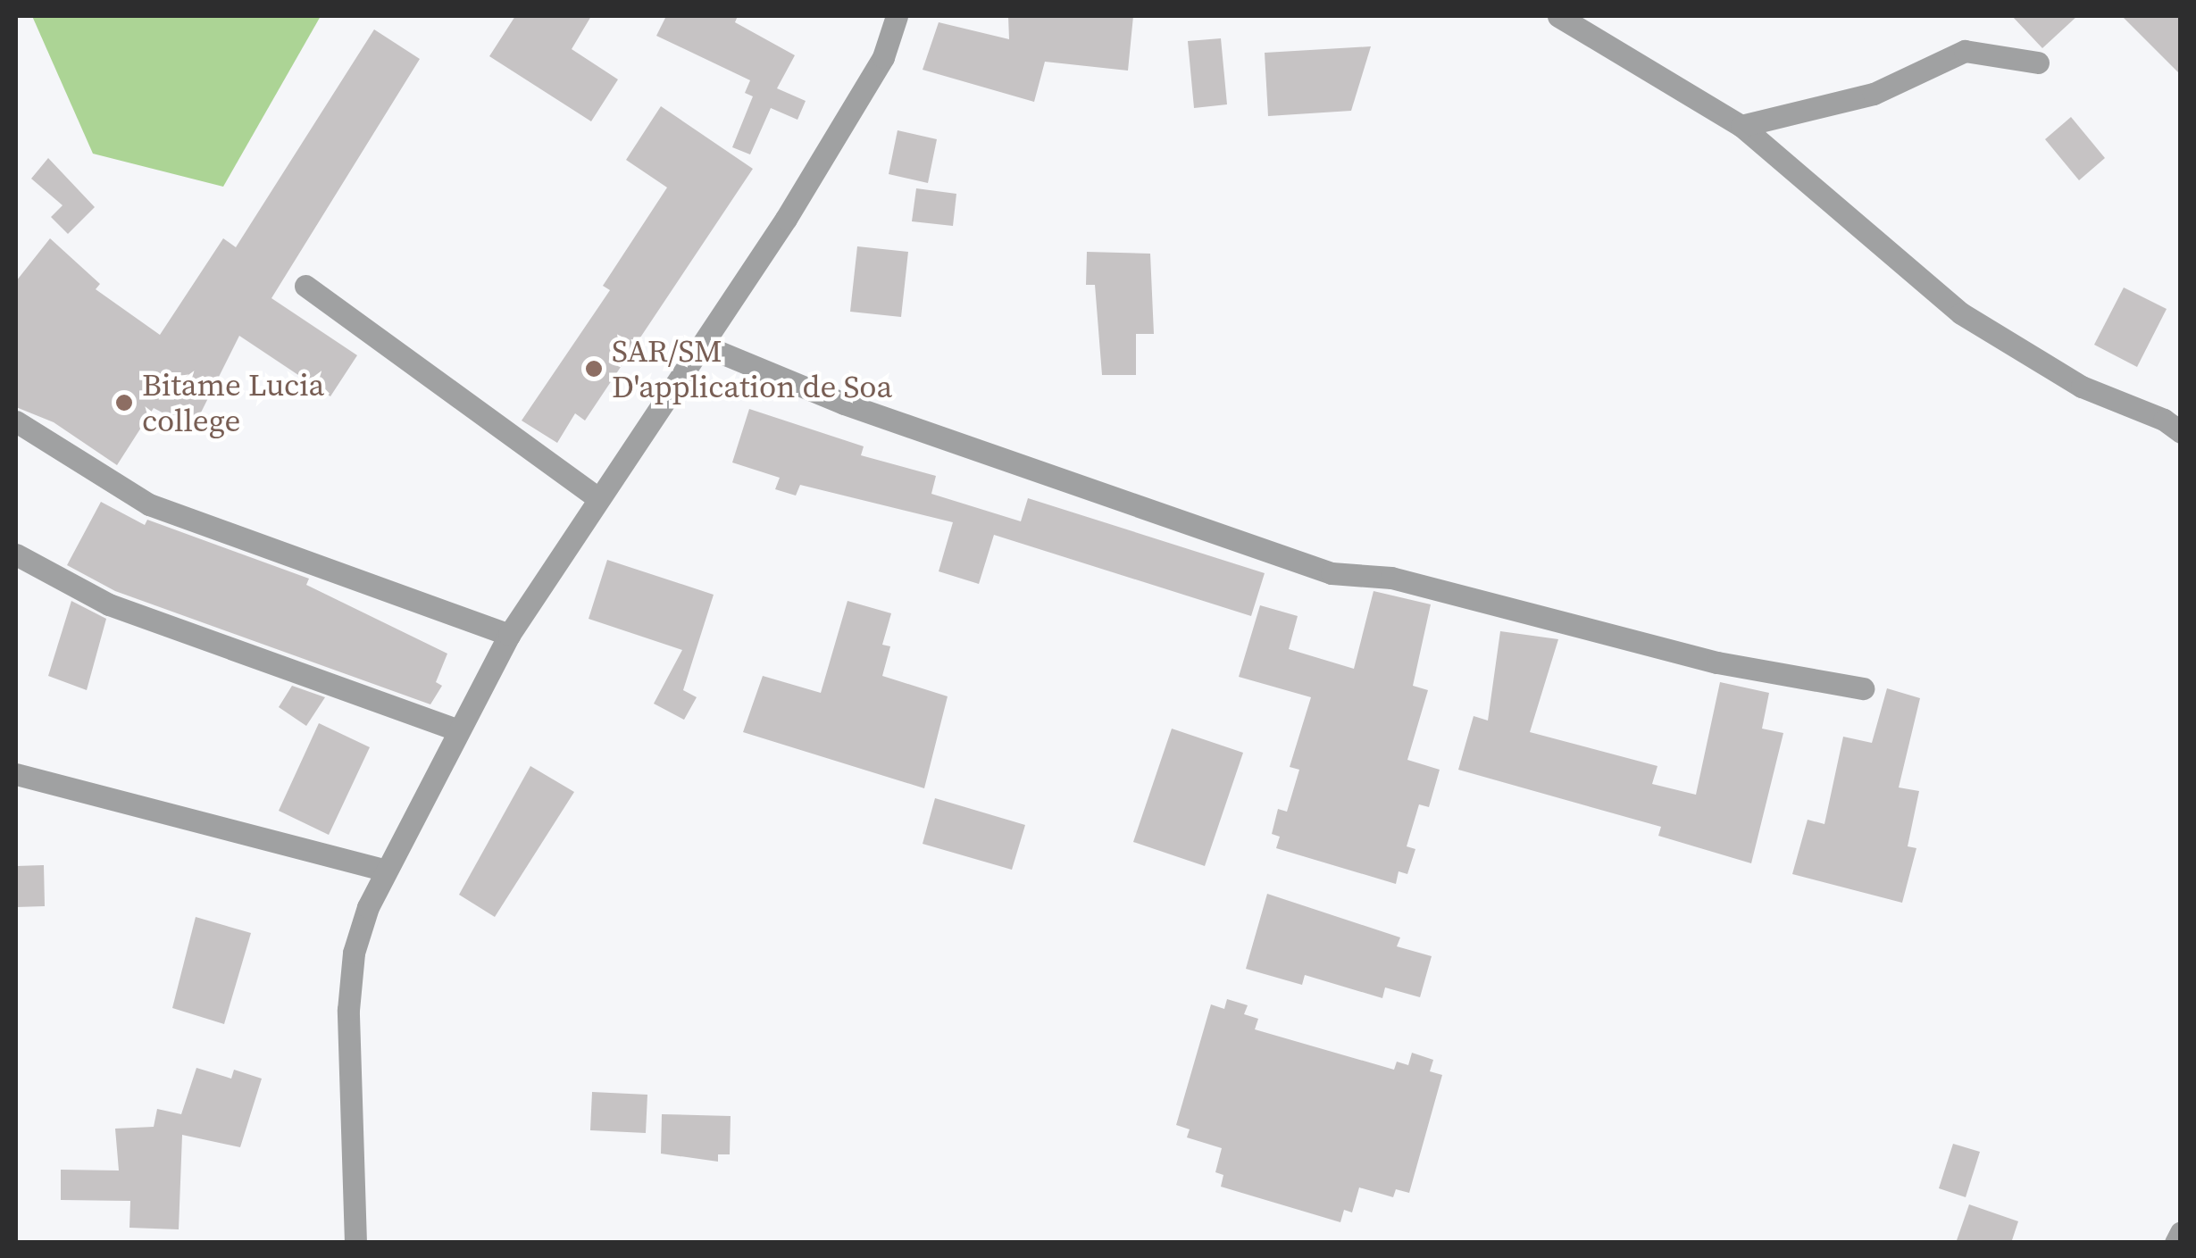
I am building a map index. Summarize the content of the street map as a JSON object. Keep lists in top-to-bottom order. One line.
{"places":["SAR/SM D'application de Soa","Bitame Lucia college"]}
